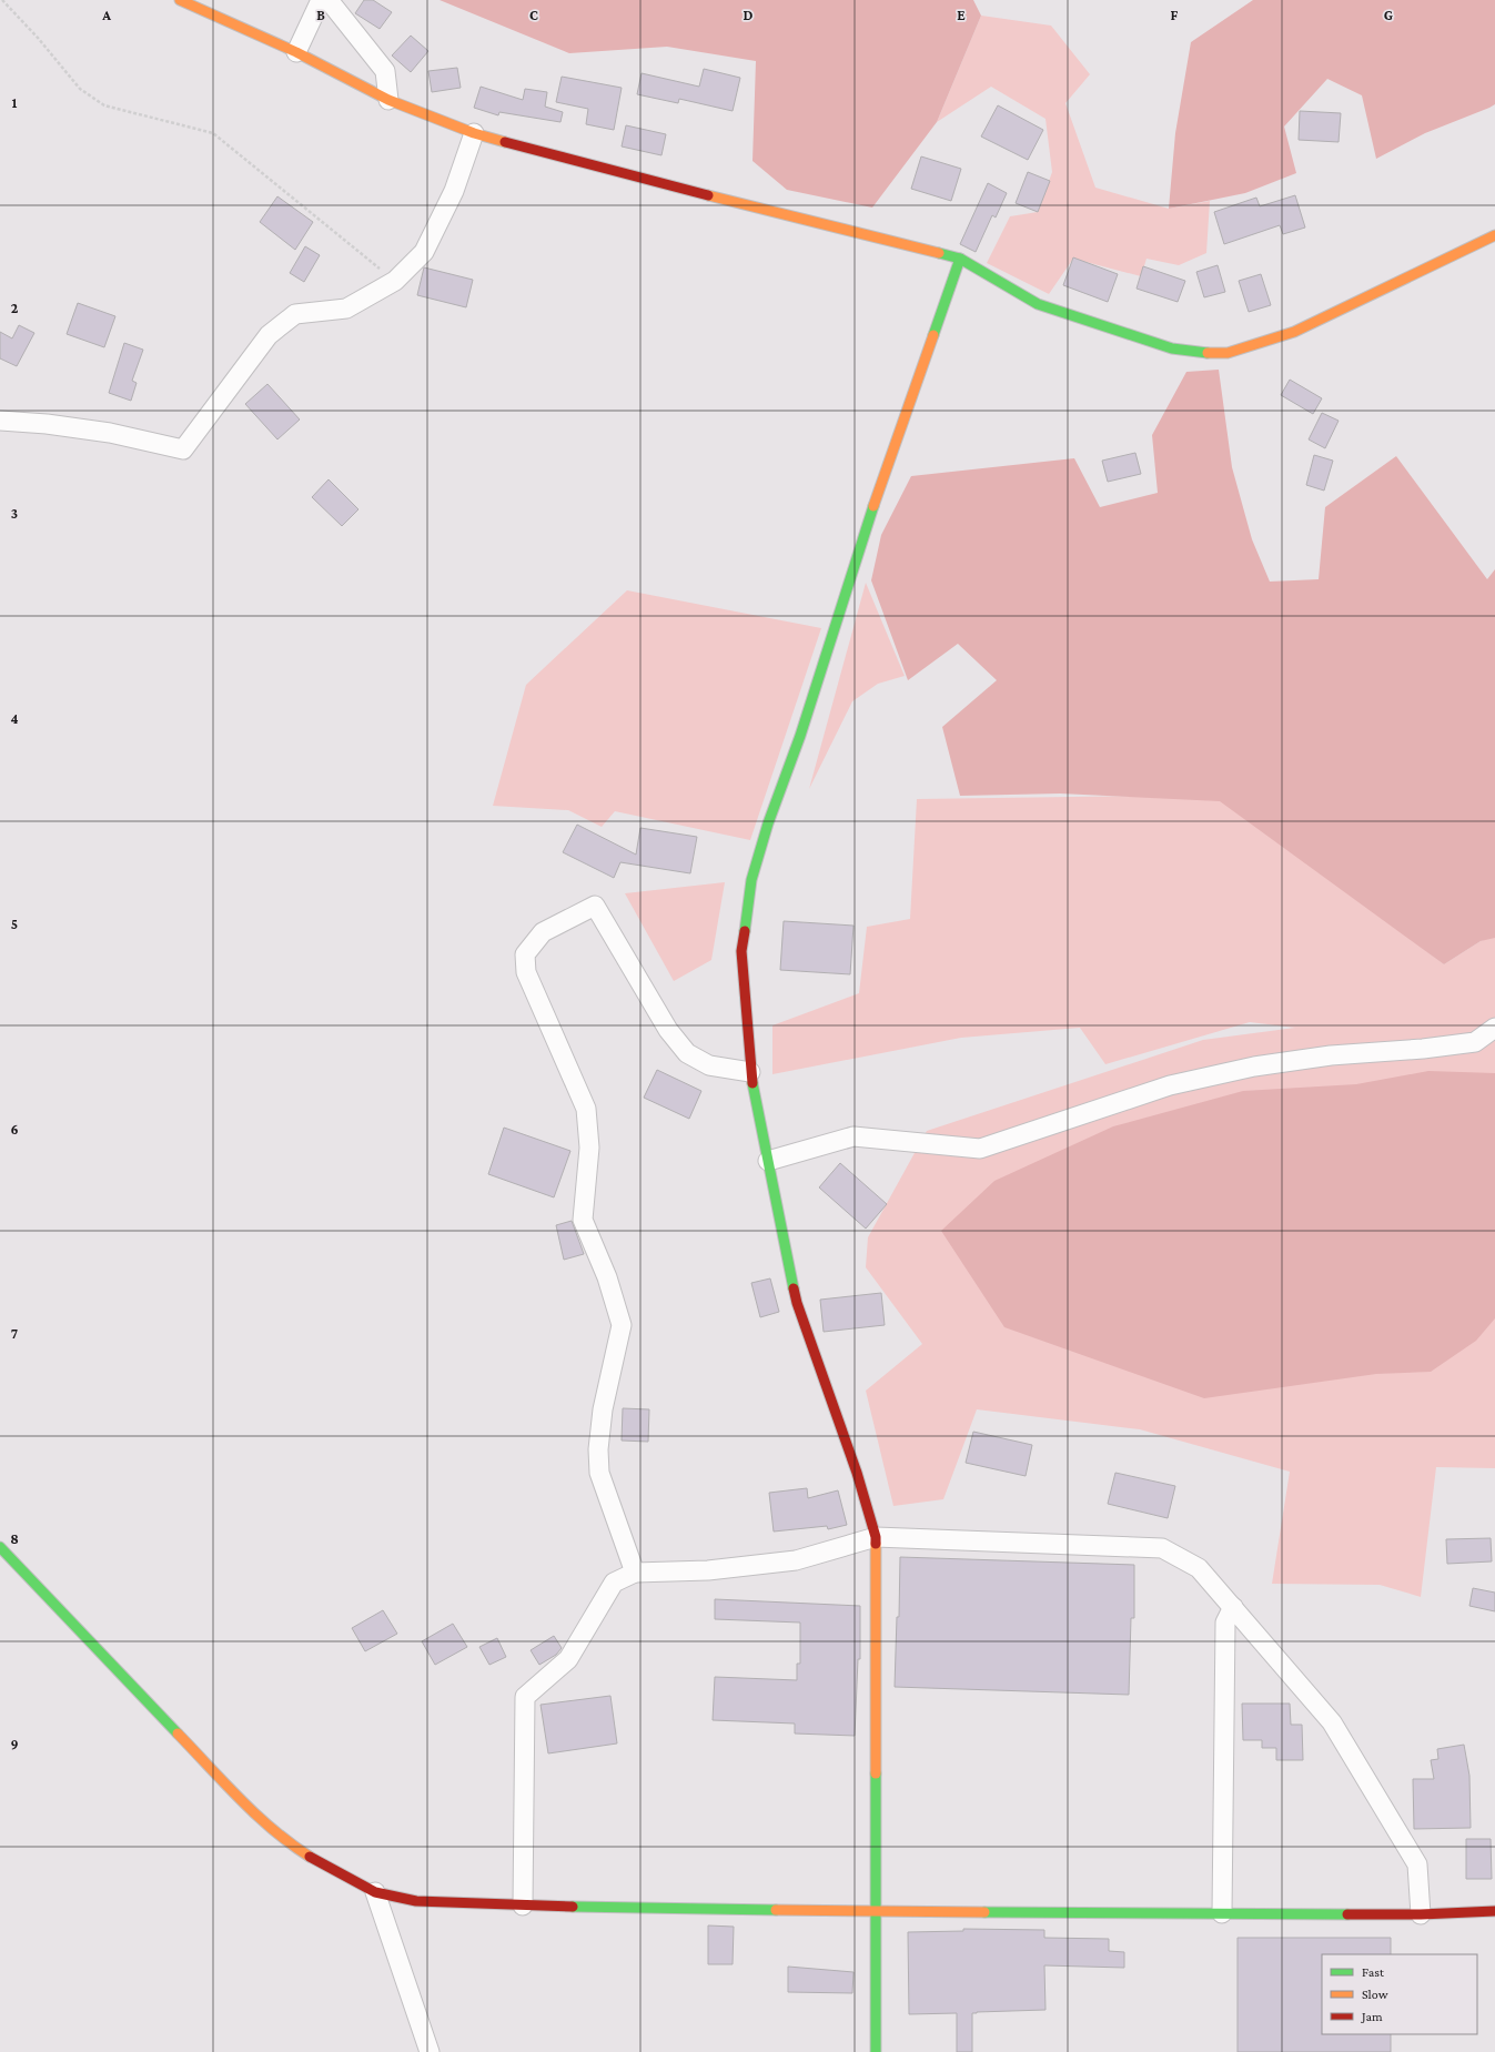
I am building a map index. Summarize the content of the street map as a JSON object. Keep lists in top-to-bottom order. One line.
{"legend":["Fast","Slow","Jam"],"grid":{"columns":["A","B","C","D","E","F","G"],"rows":["1","2","3","4","5","6","7","8","9"]}}
